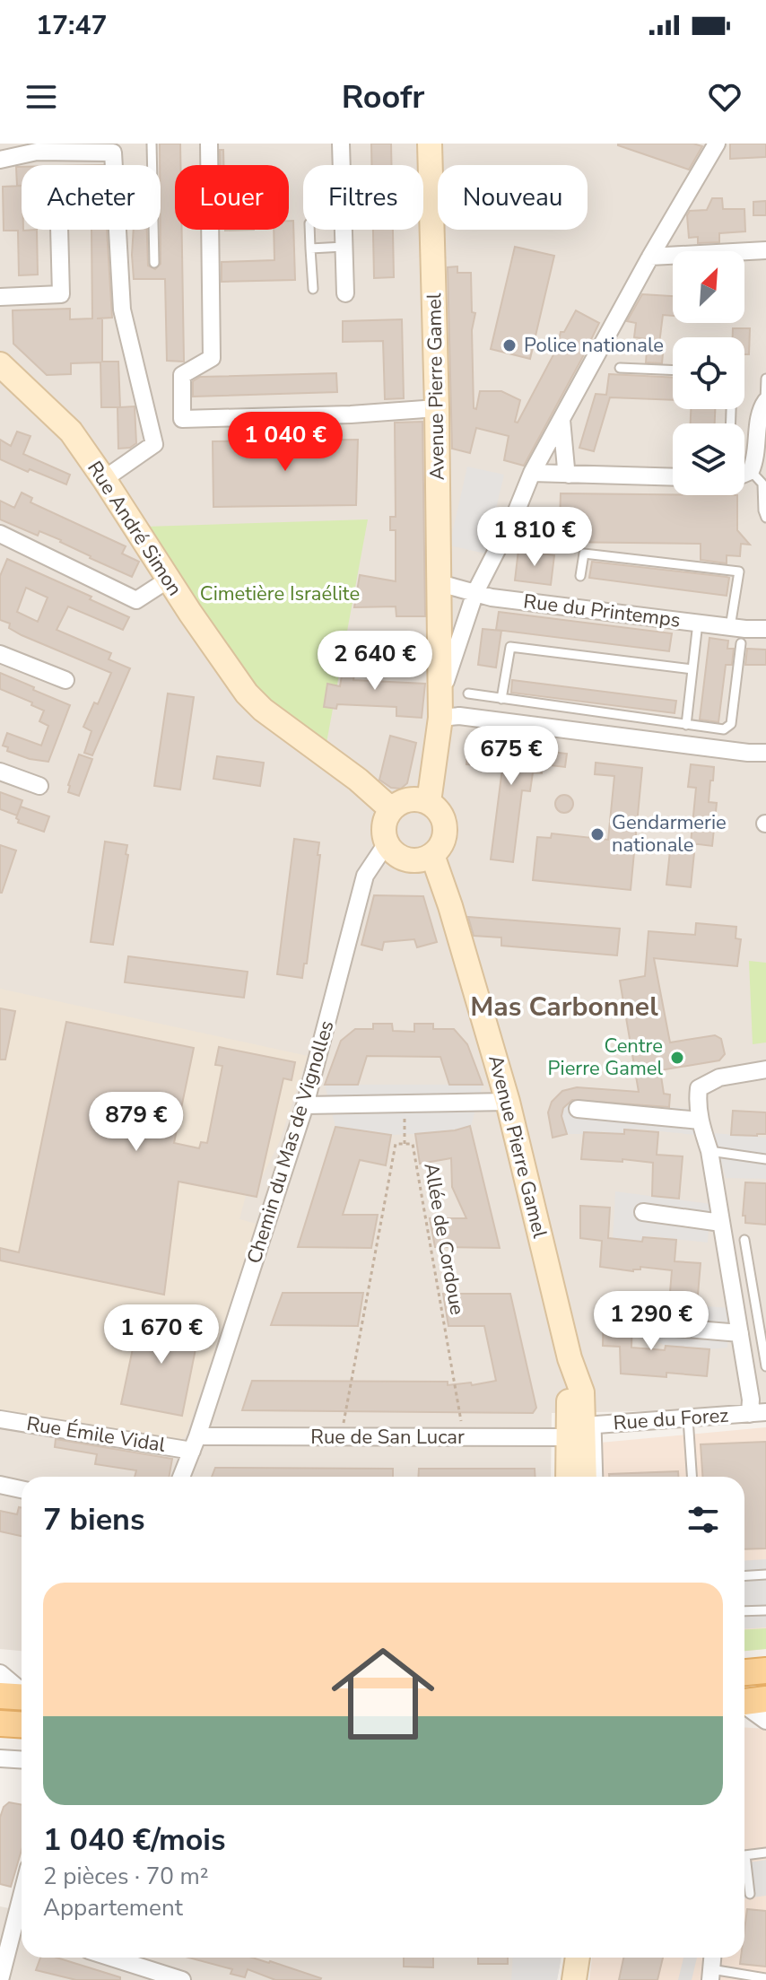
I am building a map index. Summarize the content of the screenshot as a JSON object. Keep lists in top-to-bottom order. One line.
{"streets":{"street":["Avenue Pierre Gamel","Rue André Simon","Rue du Printemps","Chemin du Mas de Vignolles","Rue du Forez","Rue Émile Vidal","Rue de San Lucar"],"path":["Allée de Cordoue"]},"crossings":[["Avenue Pierre Gamel","Rue André Simon"],["Avenue Pierre Gamel","Rue du Printemps"],["Avenue Pierre Gamel","Chemin du Mas de Vignolles"],["Avenue Pierre Gamel","Rue du Forez"],["Avenue Pierre Gamel","Rue de San Lucar"],["Rue André Simon","Chemin du Mas de Vignolles"],["Chemin du Mas de Vignolles","Rue Émile Vidal"],["Chemin du Mas de Vignolles","Rue de San Lucar"],["Allée de Cordoue","Rue de San Lucar"],["Rue du Forez","Rue de San Lucar"],["Rue Émile Vidal","Rue de San Lucar"]],"districts":["Mas Carbonnel"],"parks":["Cimetière Israélite"],"places":["Police nationale","Gendarmerie nationale","Centre Pierre Gamel"],"north":"top right","page":{"status":"17:47","header":"Roofr","chip":["Acheter","Louer","Filtres","Nouveau"],"price":["1 040 €","1 810 €","2 640 €","675 €","879 €","1 290 €","1 670 €"],"heading":"7 biens","list":[{"name":"1 040 €/mois","note":"2 pièces · 70 m² · Appartement"}]}}
